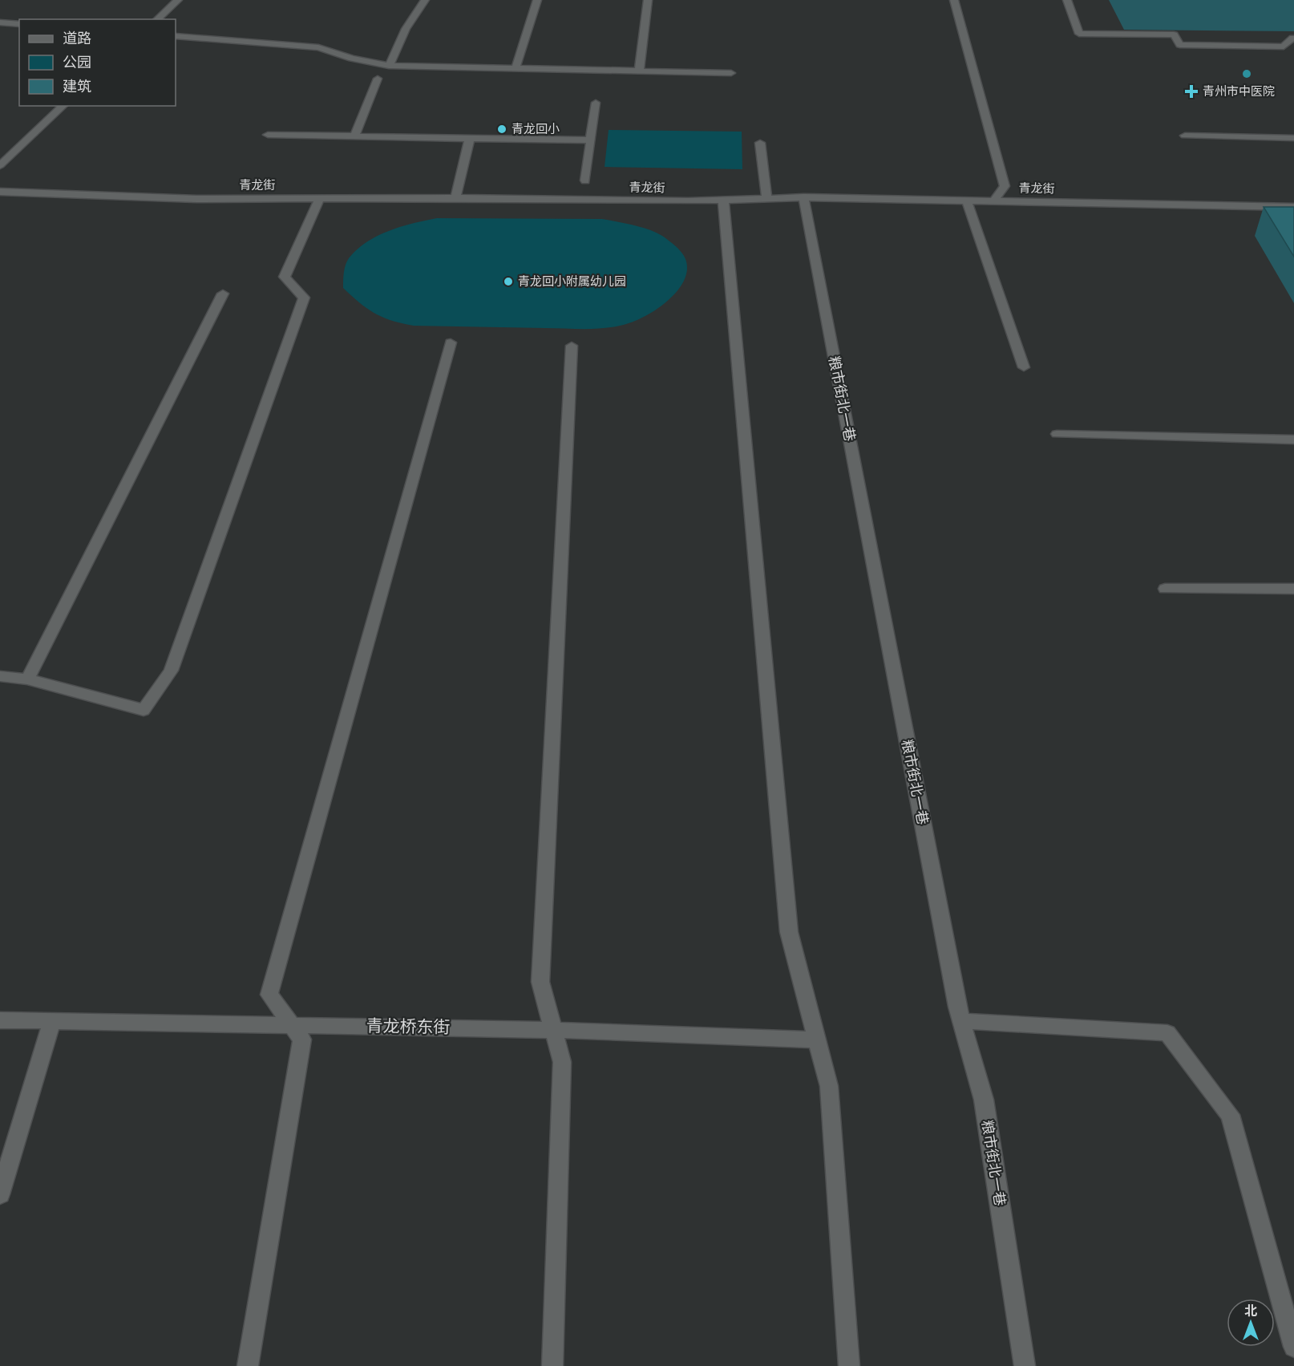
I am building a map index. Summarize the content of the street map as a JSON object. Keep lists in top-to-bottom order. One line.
{"streets":{"street":["青龙街","粮市街北一巷","青龙桥东街"]},"crossings":[["青龙街","粮市街北一巷"]],"places":{"health":["青州市中医院"],"other":["青龙回小","青龙回小附属幼儿园"]},"legend":["道路","公园","建筑"],"north":"top"}
